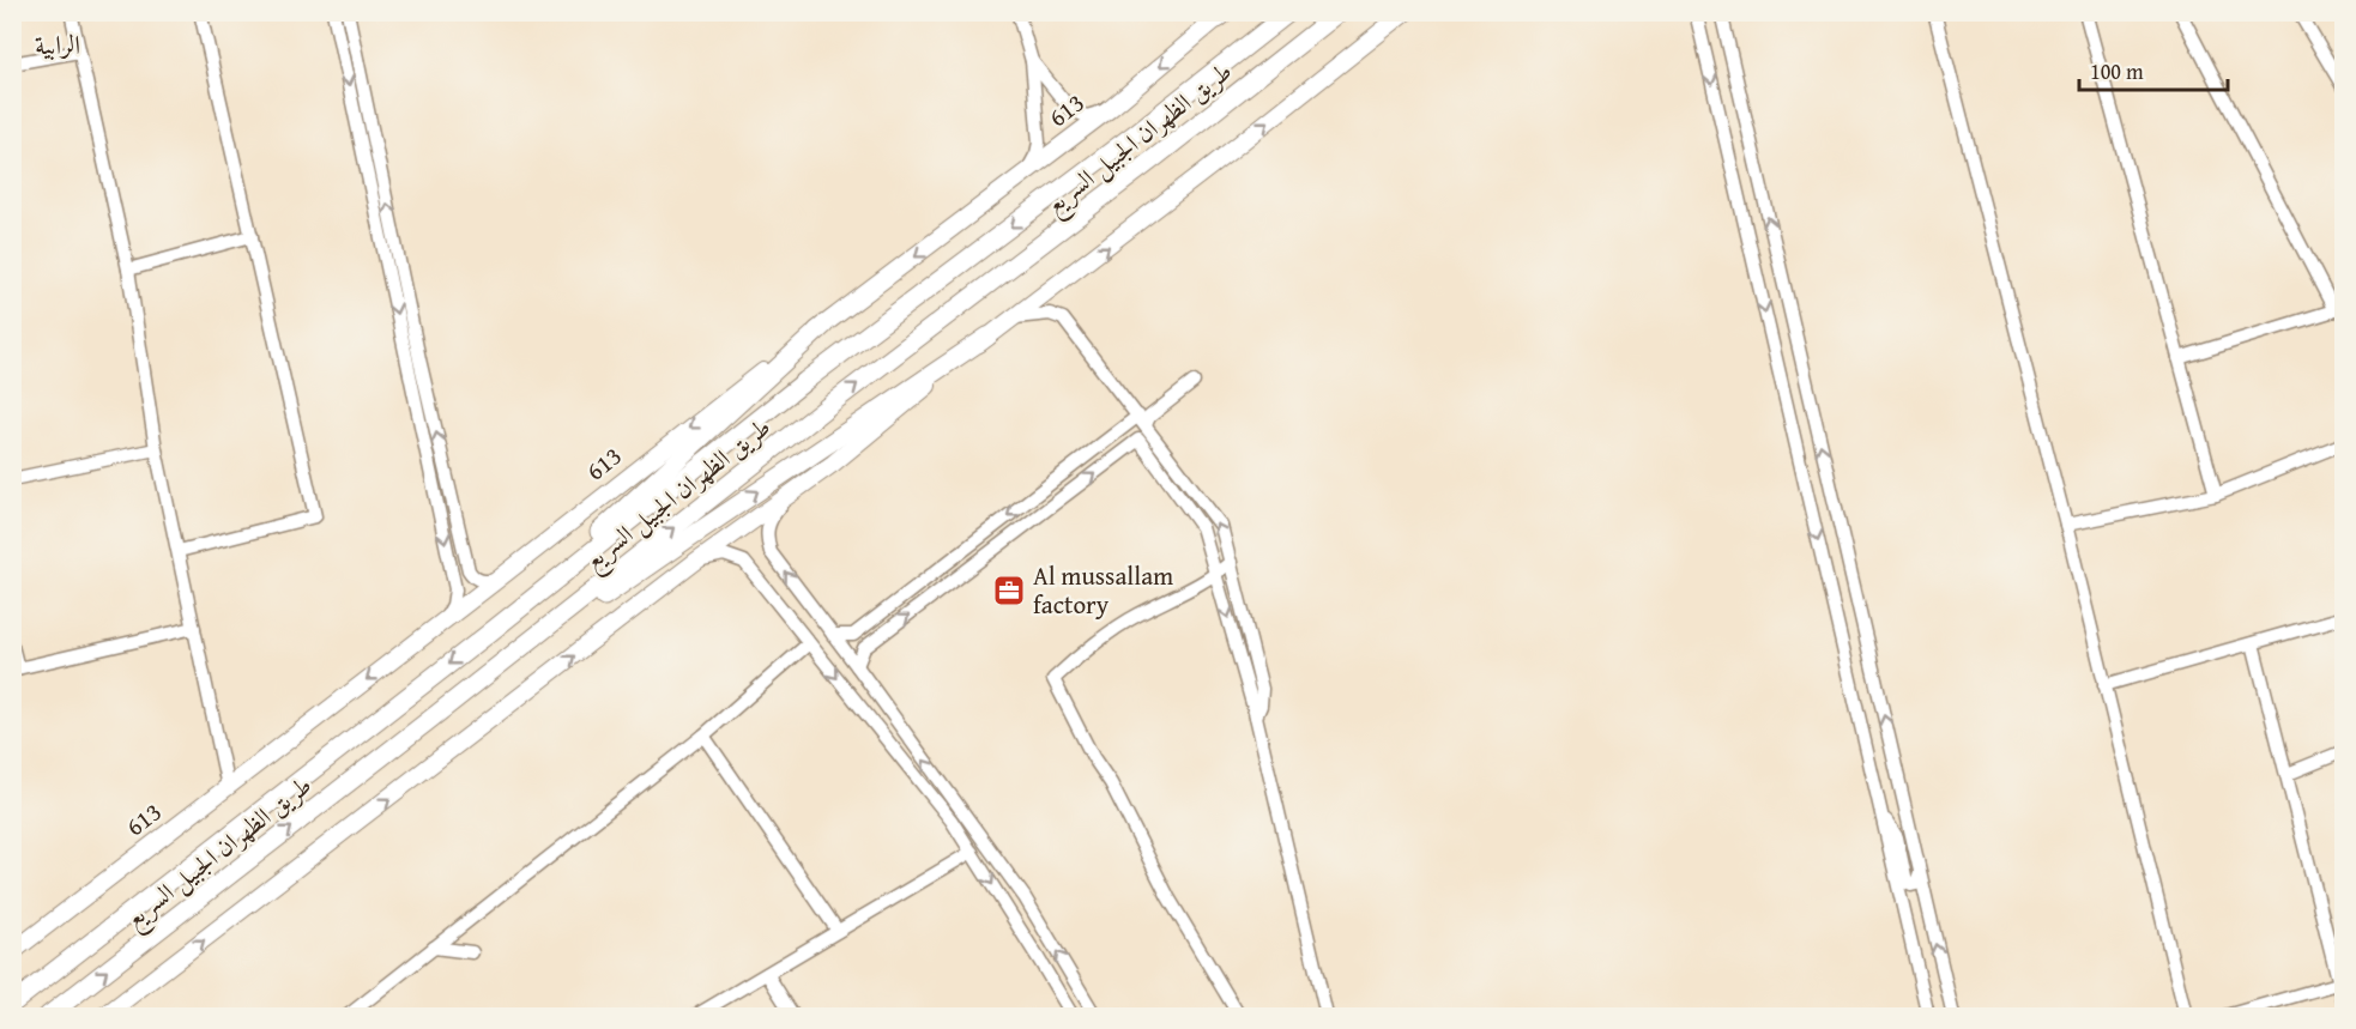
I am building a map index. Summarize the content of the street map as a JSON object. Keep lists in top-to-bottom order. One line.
{"streets":{"highway":["طريق الظهران الجبيل السريع"],"main road":["613"]},"districts":["الرابية"],"places":{"office":["Al mussallam factory"]},"scale_bar":"100 m"}
